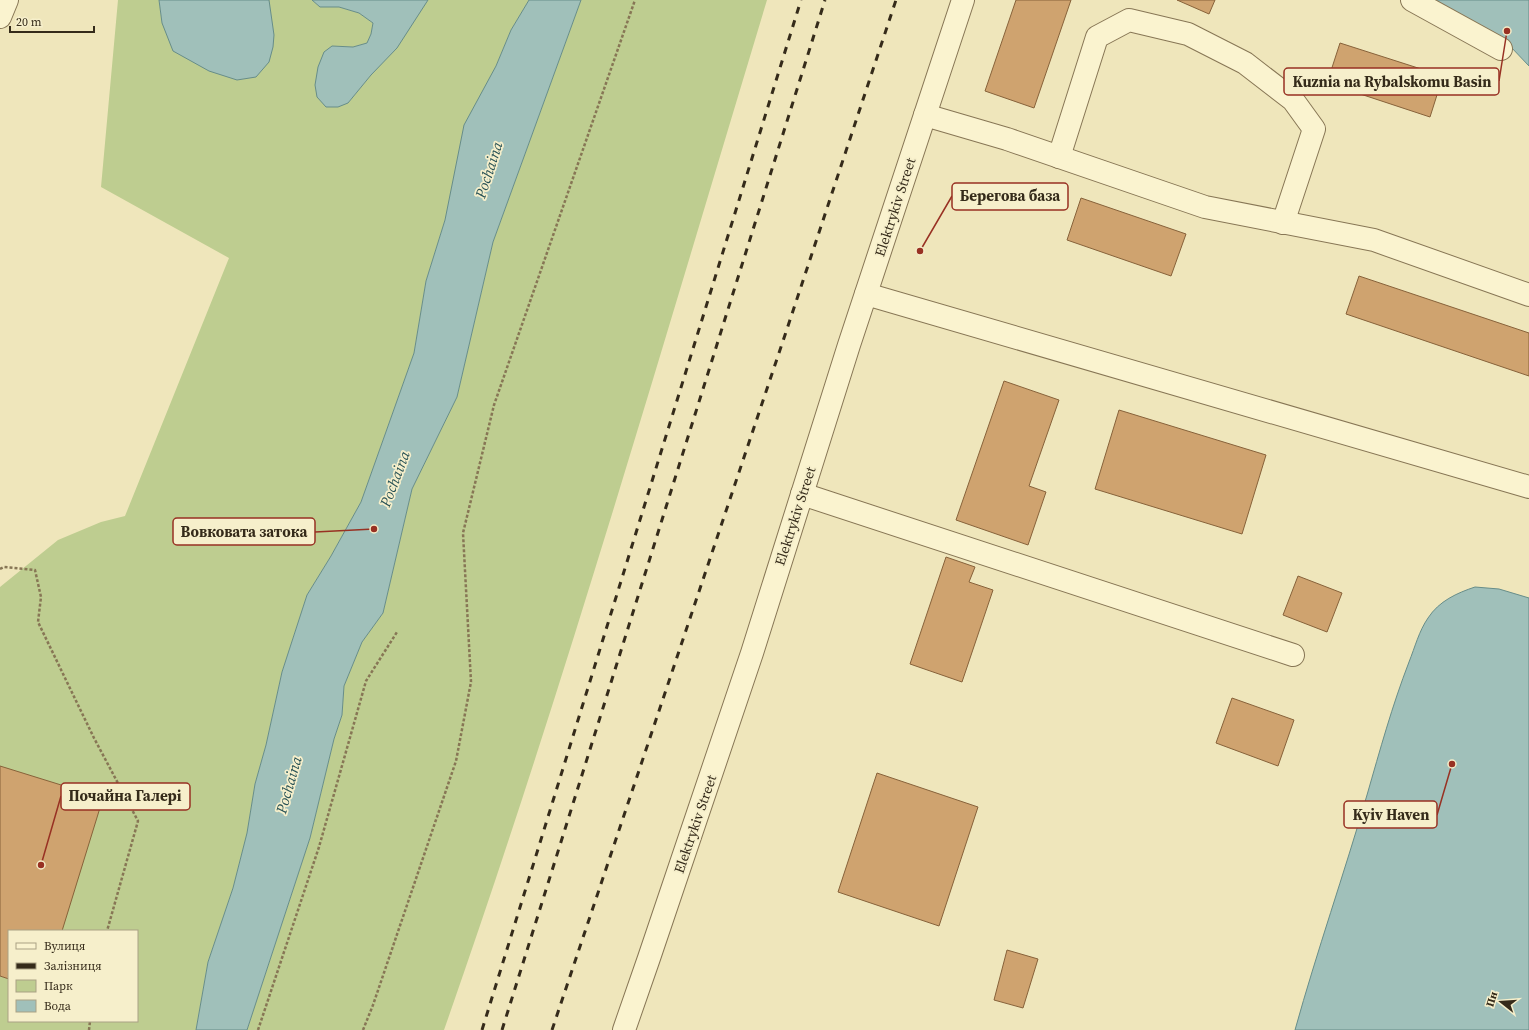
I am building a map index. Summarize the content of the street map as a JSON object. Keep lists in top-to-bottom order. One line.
{"streets":{"street":["Elektrykiv Street"]},"water":["Pochaina"],"places":["Kuznia na Rybalskomu Basin","Берегова база","Вовковата затока","Kyiv Haven","Почайна Галері"],"legend":["Вулиця","Залізниця","Парк","Вода"],"scale_bar":"20 m","north":"left"}
